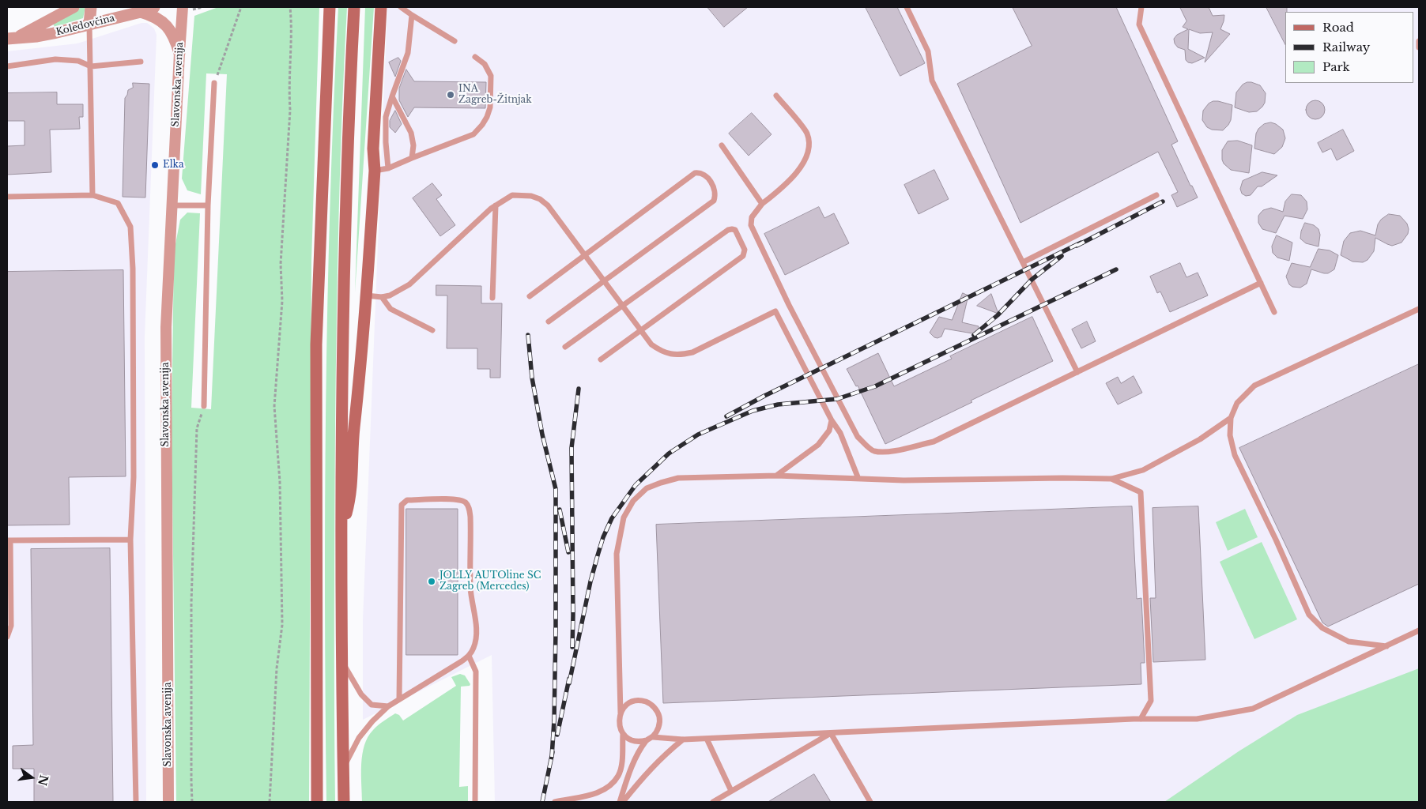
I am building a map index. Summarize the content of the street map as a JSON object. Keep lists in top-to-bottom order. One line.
{"streets":{"street":["Koledovčina","Slavonska avenija"]},"places":["INA Zagreb-Žitnjak","Elka","JOLLY AUTOline SC Zagreb (Mercedes)"],"legend":["Road","Railway","Park"],"north":"right"}
